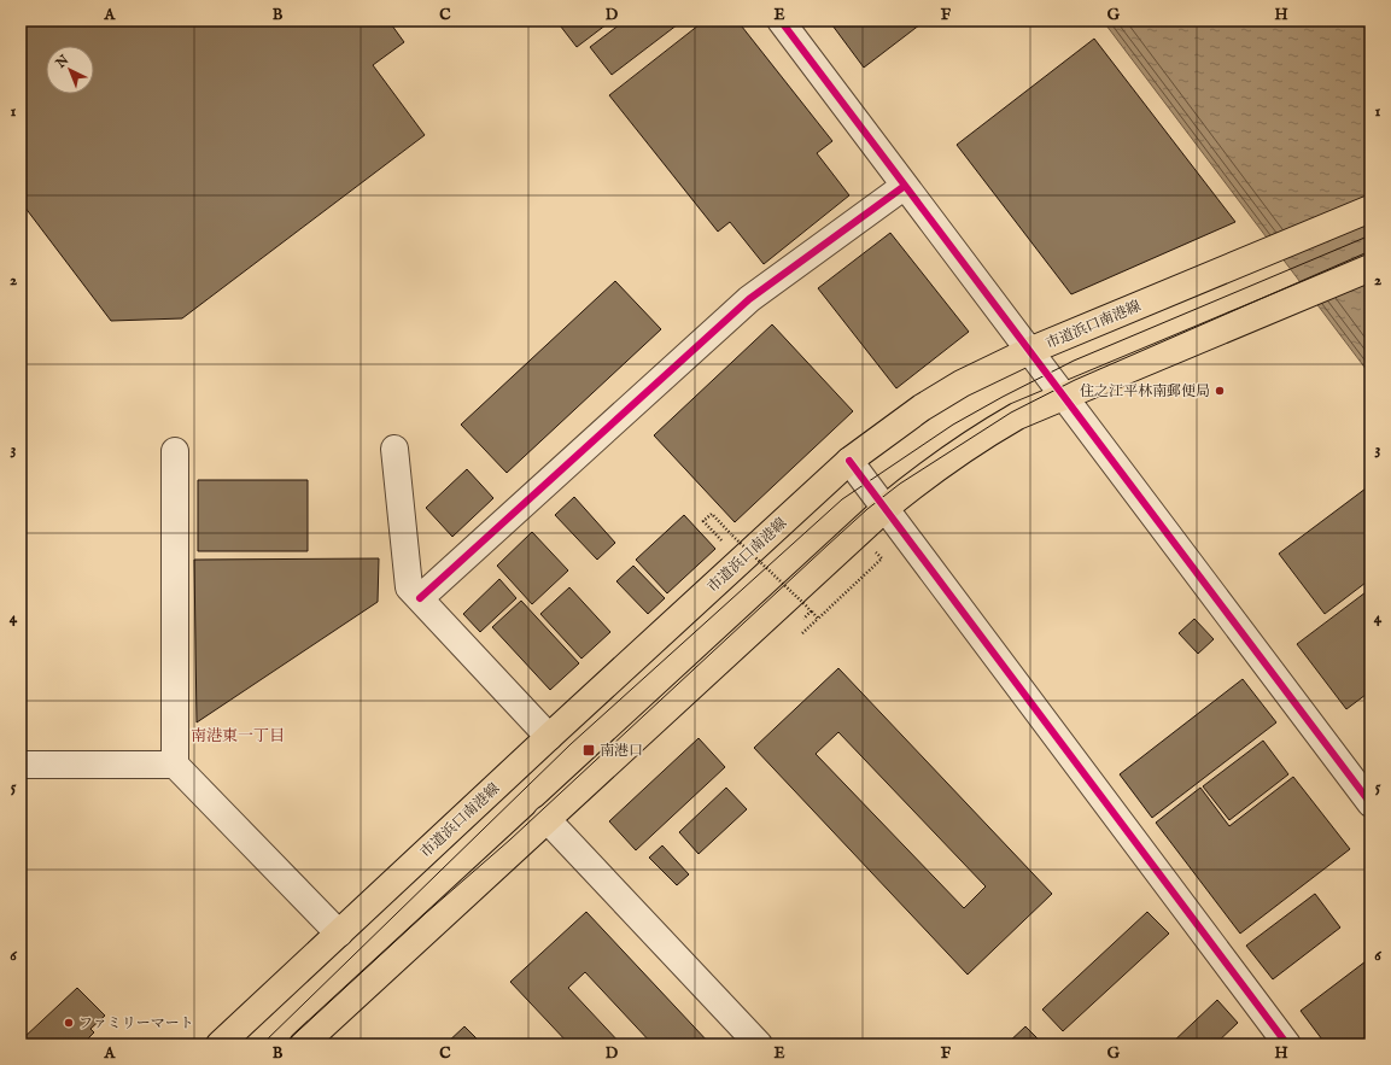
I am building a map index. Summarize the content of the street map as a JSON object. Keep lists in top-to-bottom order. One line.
{"streets":{"main road":["市道浜口南港線"]},"districts":["南港東一丁目"],"places":{"other":["住之江平林南郵便局","ファミリーマート"],"transit":["南港口"]},"north":"top left","grid":{"columns":["A","B","C","D","E","F","G","H"],"rows":["1","2","3","4","5","6"]}}
